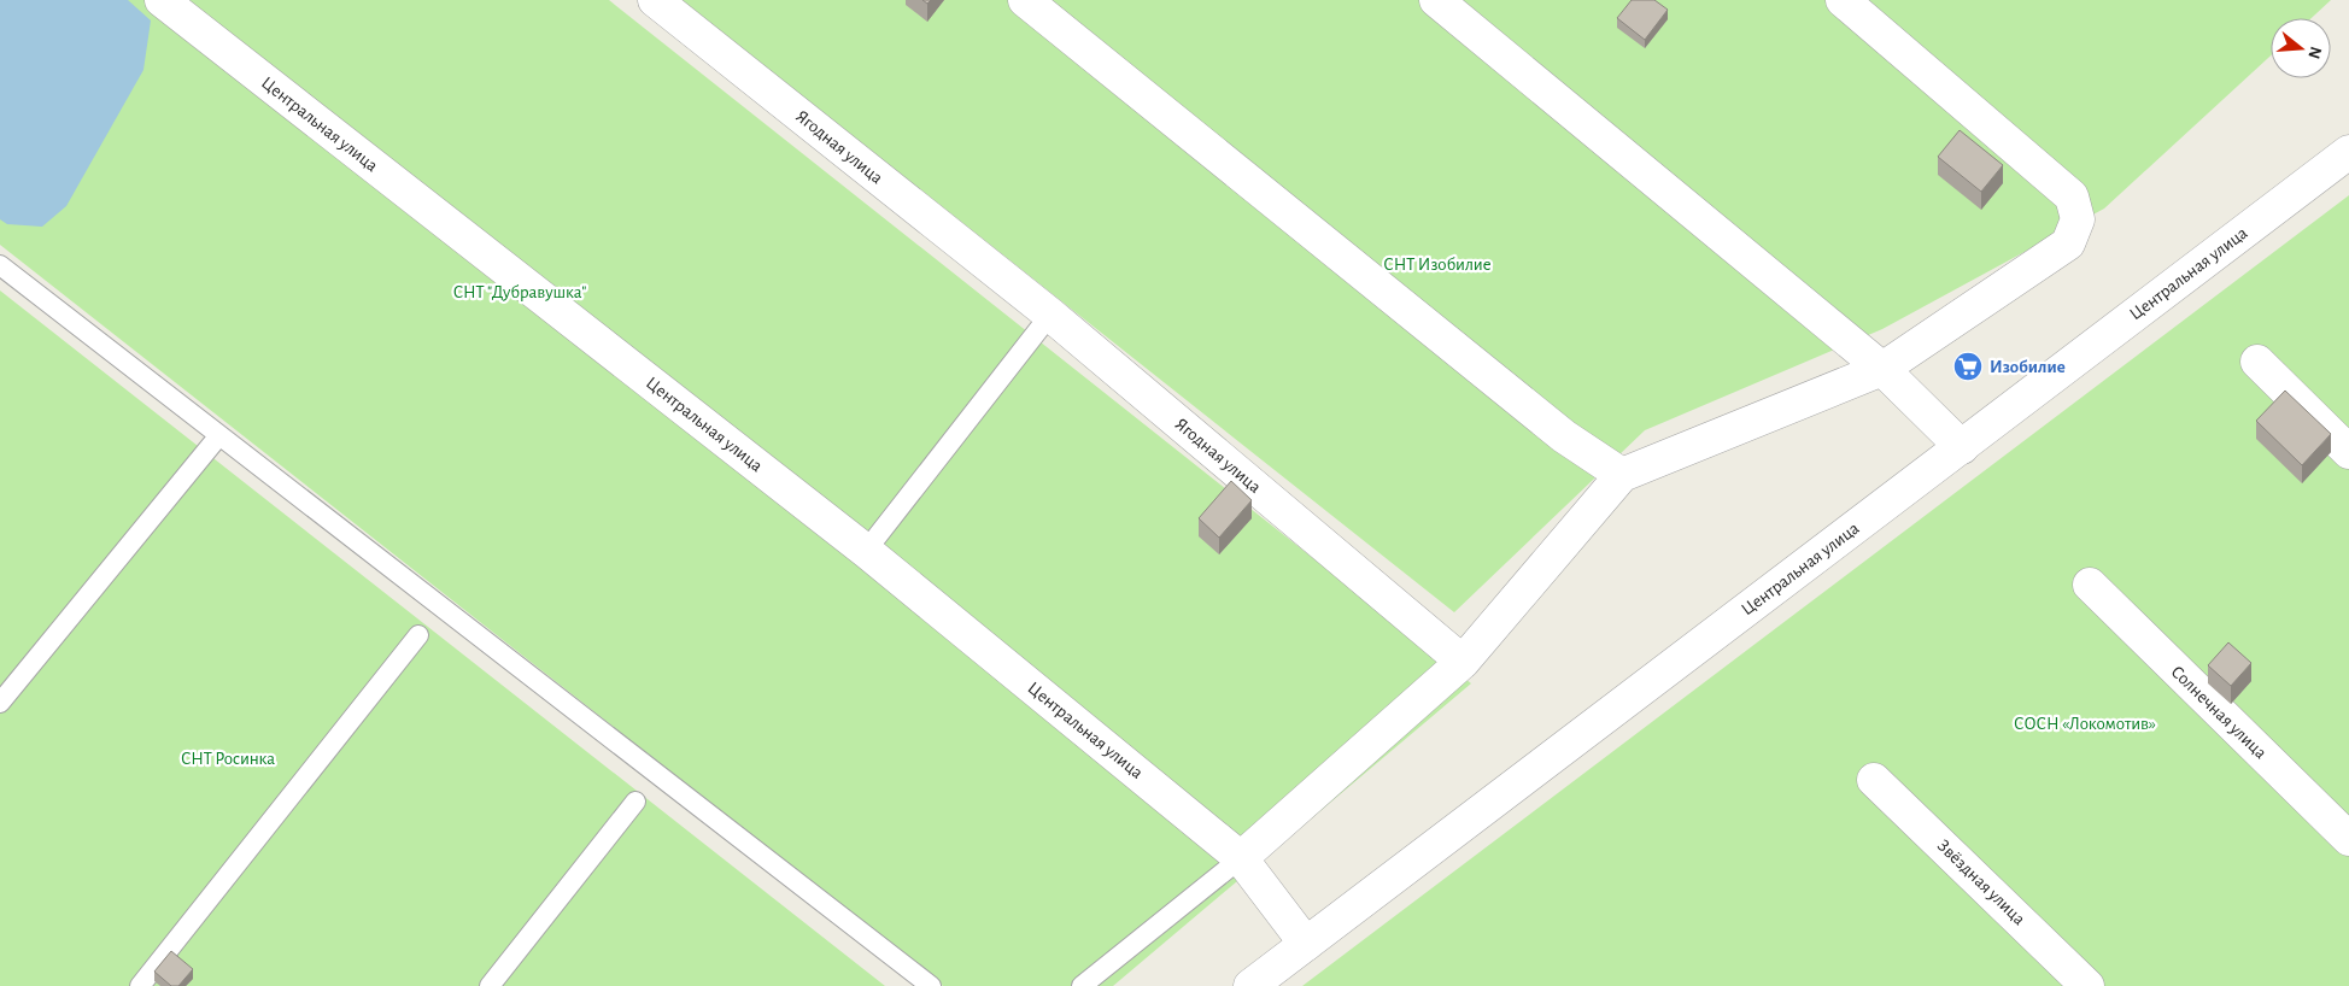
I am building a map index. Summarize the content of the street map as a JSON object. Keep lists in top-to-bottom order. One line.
{"streets":{"street":["Центральная улица","Ягодная улица","Солнечная улица","Звёздная улица"]},"parks":["СНТ Изобилие","СНТ \"Дубравушка\"","СОСН «Локомотив»","СНТ Росинка"],"places":{"supermarket":["Изобилие"]},"north":"right"}
